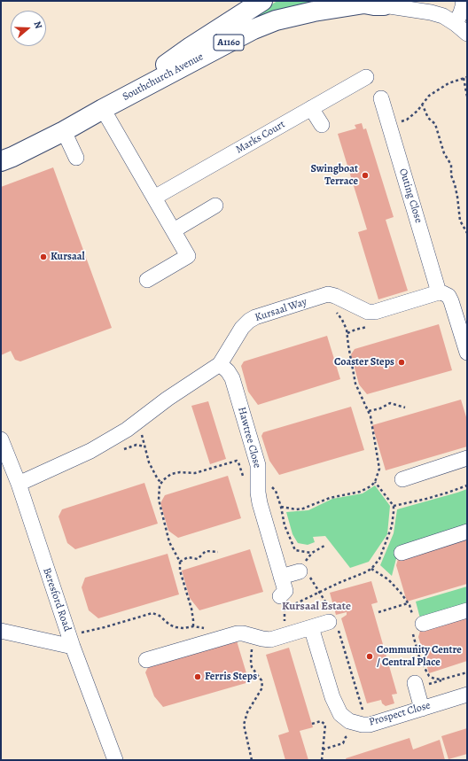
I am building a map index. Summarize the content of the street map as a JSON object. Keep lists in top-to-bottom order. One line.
{"streets":{"main road":["A1160","Southchurch Avenue"],"street":["Marks Court","Outing Close","Kursaal Way","Hawtree Close","Beresford Road","Prospect Close"]},"crossings":[["Outing Close","Kursaal Way"],["Kursaal Way","Hawtree Close"],["Kursaal Way","Beresford Road"]],"districts":["Kursaal Estate"],"places":["Swingboat Terrace","Kursaal","Coaster Steps","Community Centre / Central Place","Ferris Steps"],"north":"right"}
